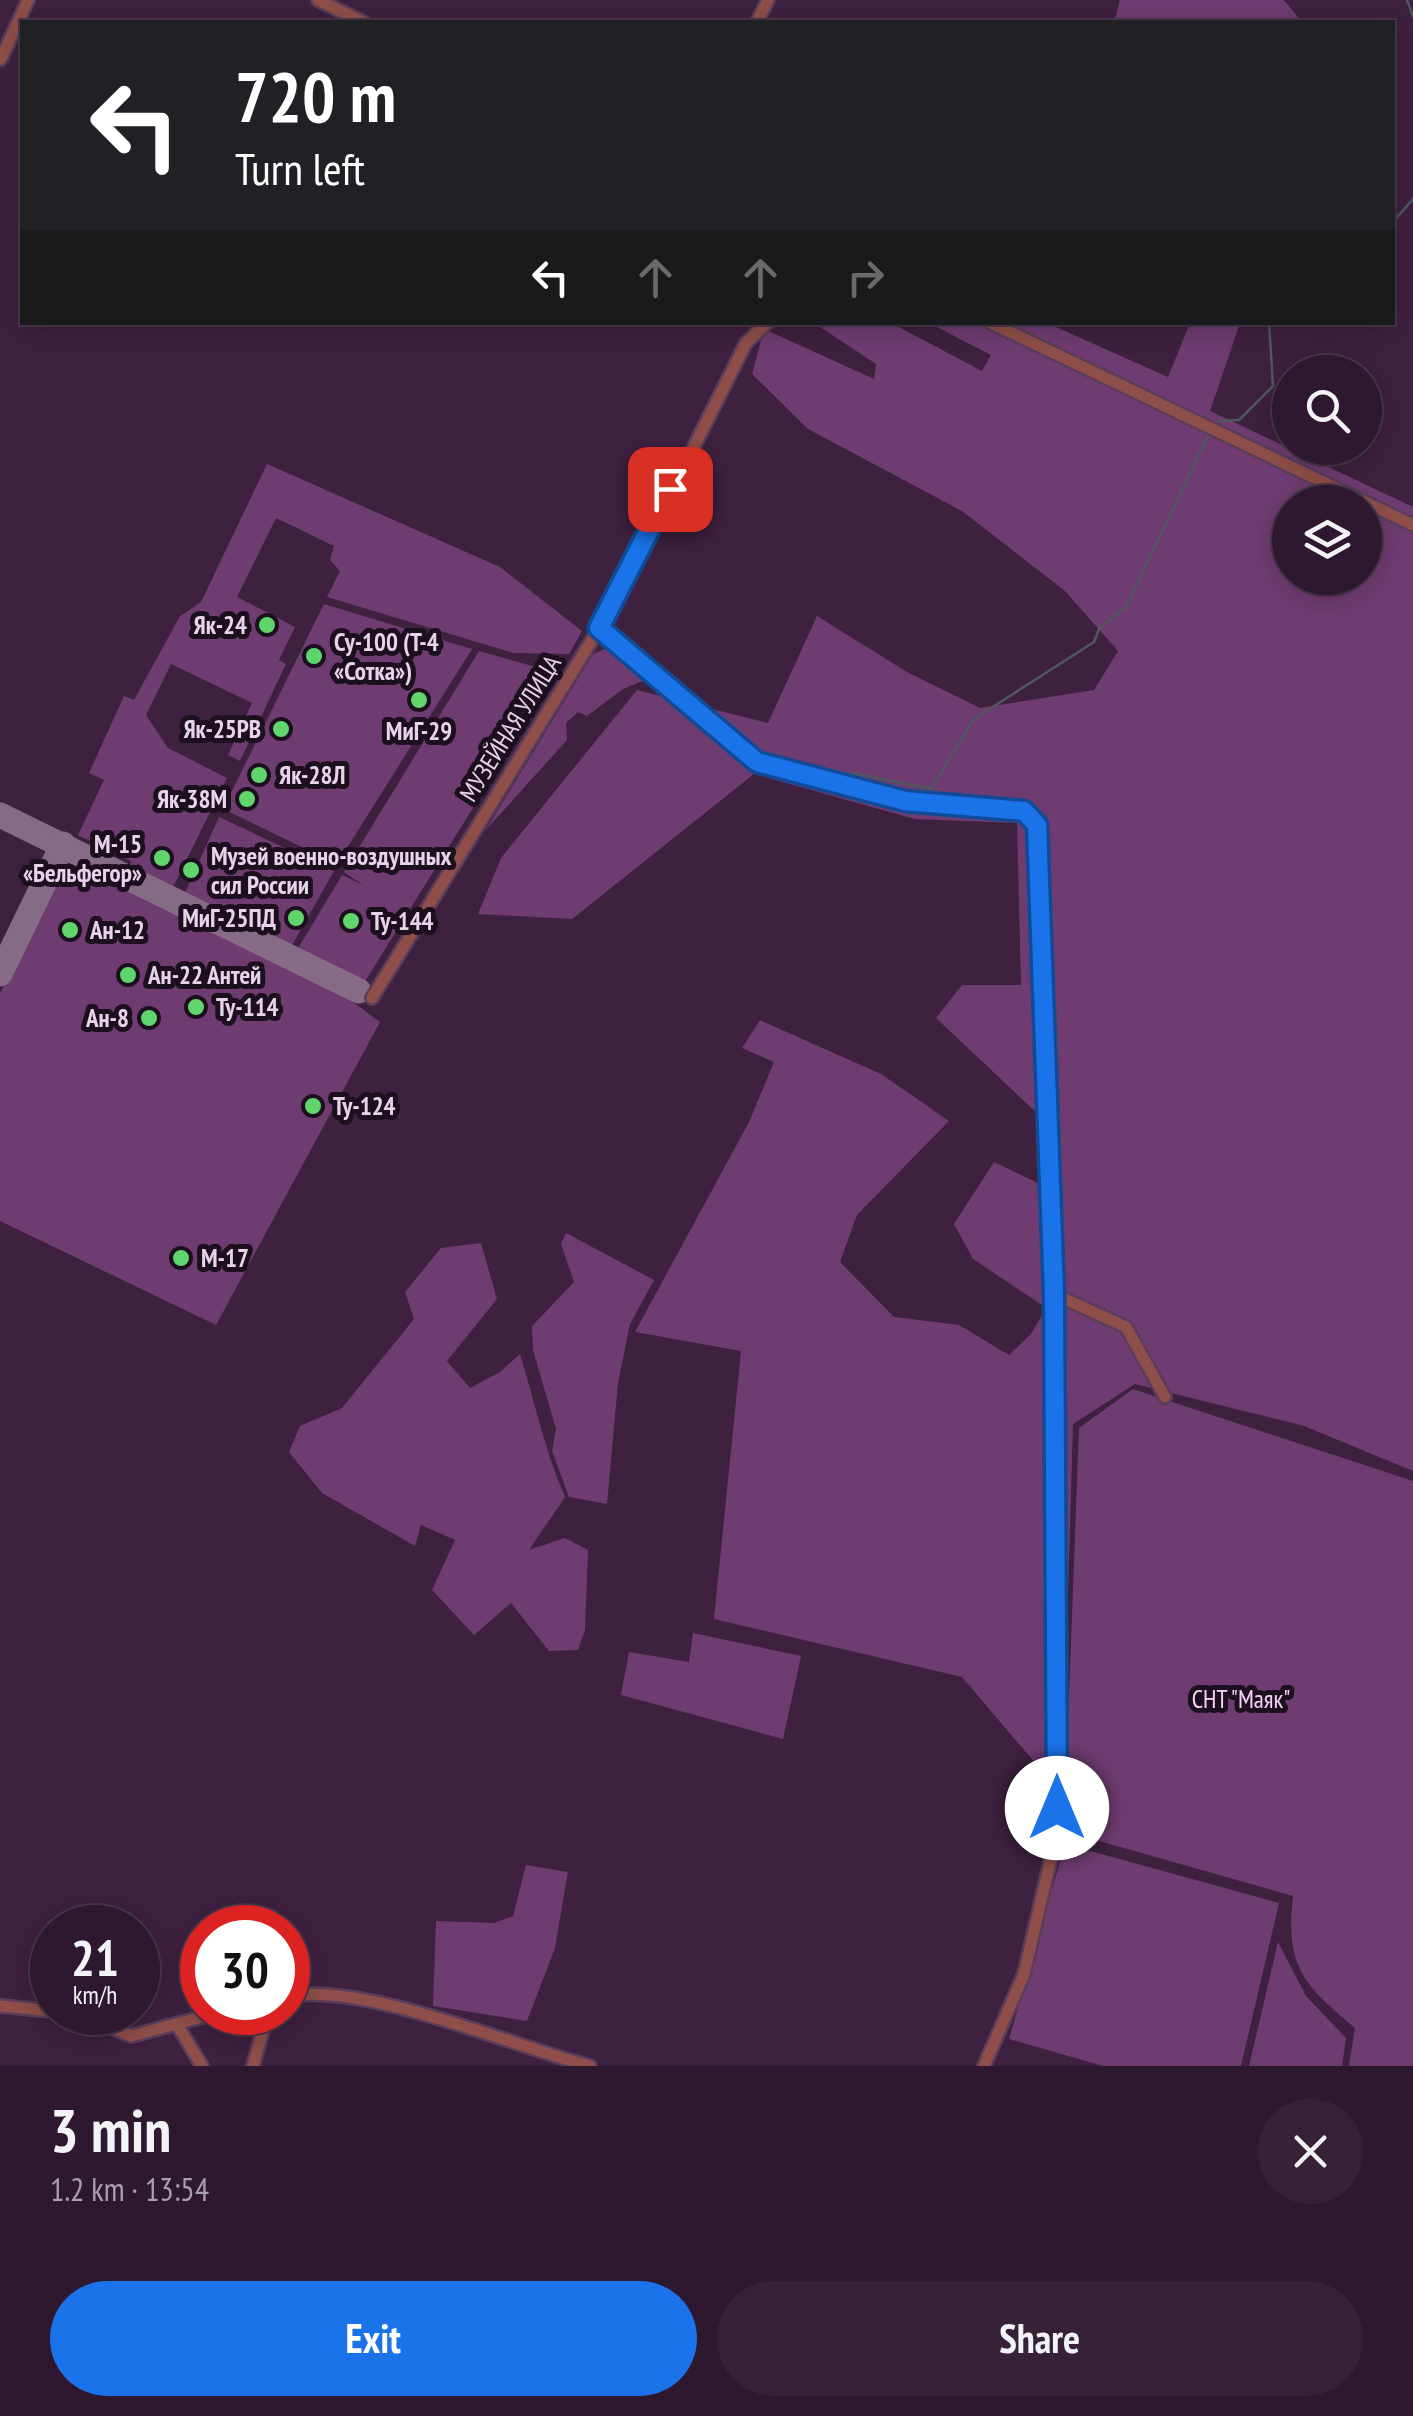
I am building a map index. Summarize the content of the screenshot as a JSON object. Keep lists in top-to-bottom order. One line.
{"streets":{"street":["МУЗЕЙНАЯ УЛИЦА"]},"parks":["СНТ \"Маяк\""],"places":["Як-24","Су-100 (Т-4 «Сотка»)","МиГ-29","Як-25РВ","Як-28Л","Як-38М","М-15 «Бельфегор»","Музей военно-воздушных сил России","МиГ-25ПД","Ту-144","Ан-12","Ан-22 Антей","Ту-114","Ан-8","Ту-124","М-17"],"page":{"turn":["720 m","Turn left"],"speed":"21 km/h","limit":"30","heading":["3 min","1.2 km · 13:54"],"buttons":["Exit","Share"]}}
